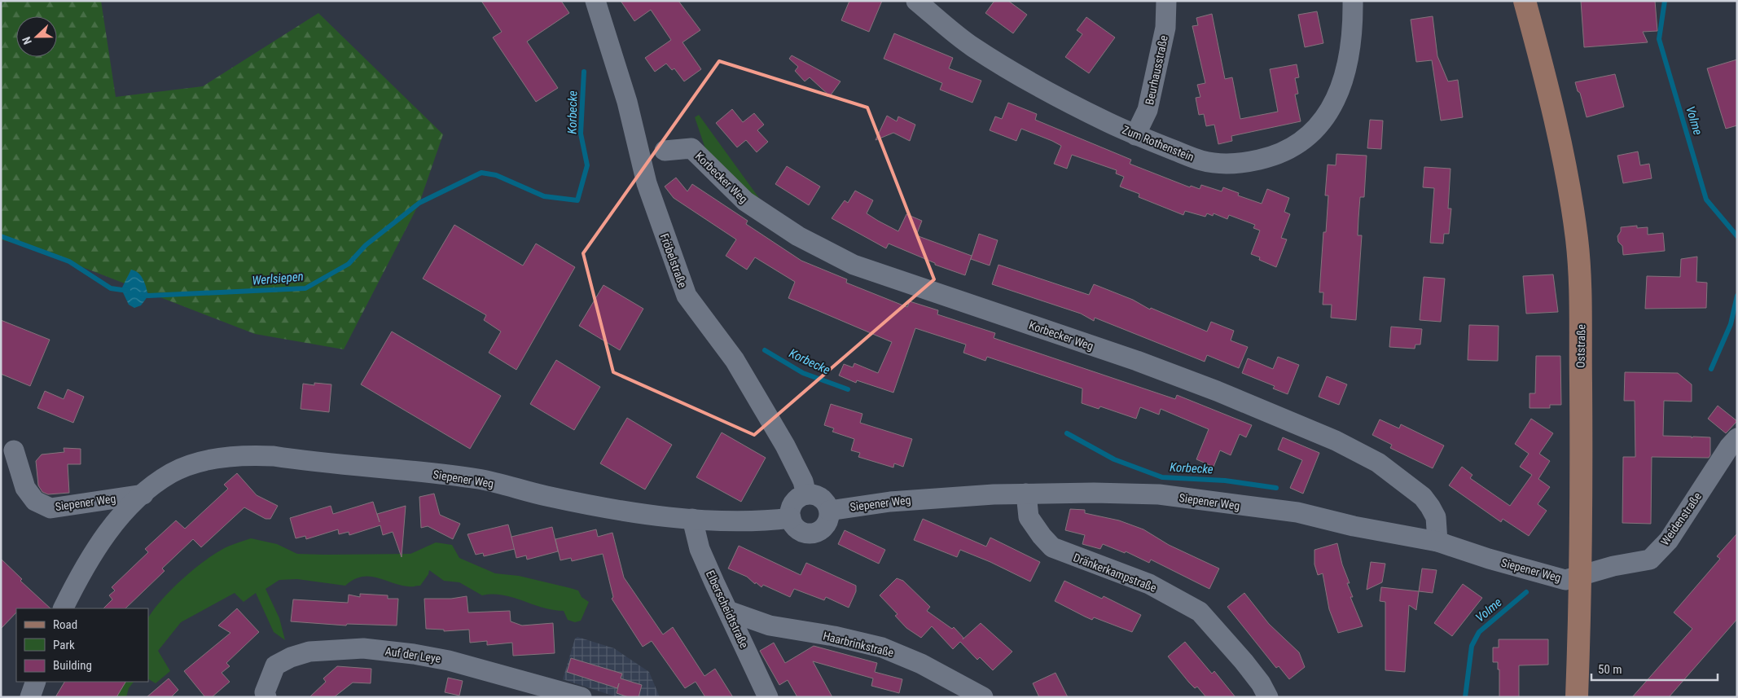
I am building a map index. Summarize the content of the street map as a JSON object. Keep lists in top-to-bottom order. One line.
{"streets":{"main road":["Oststraße"],"street":["Beurhausstraße","Zum Rothenstein","Korbecker Weg","Fröbelstraße","Siepener Weg","Weidenstraße","Dränkerkampstraße","Elberscheidtstraße","Haarbrinkstraße","Auf der Leye"]},"crossings":[["Beurhausstraße","Zum Rothenstein"],["Korbecker Weg","Siepener Weg"],["Fröbelstraße","Siepener Weg"],["Oststraße","Siepener Weg"],["Oststraße","Weidenstraße"],["Siepener Weg","Weidenstraße"],["Siepener Weg","Dränkerkampstraße"],["Siepener Weg","Elberscheidtstraße"],["Elberscheidtstraße","Haarbrinkstraße"]],"water":["Korbecke","Volme","Werlsiepen"],"legend":["Road","Park","Building"],"scale_bar":"50 m","north":"left"}
